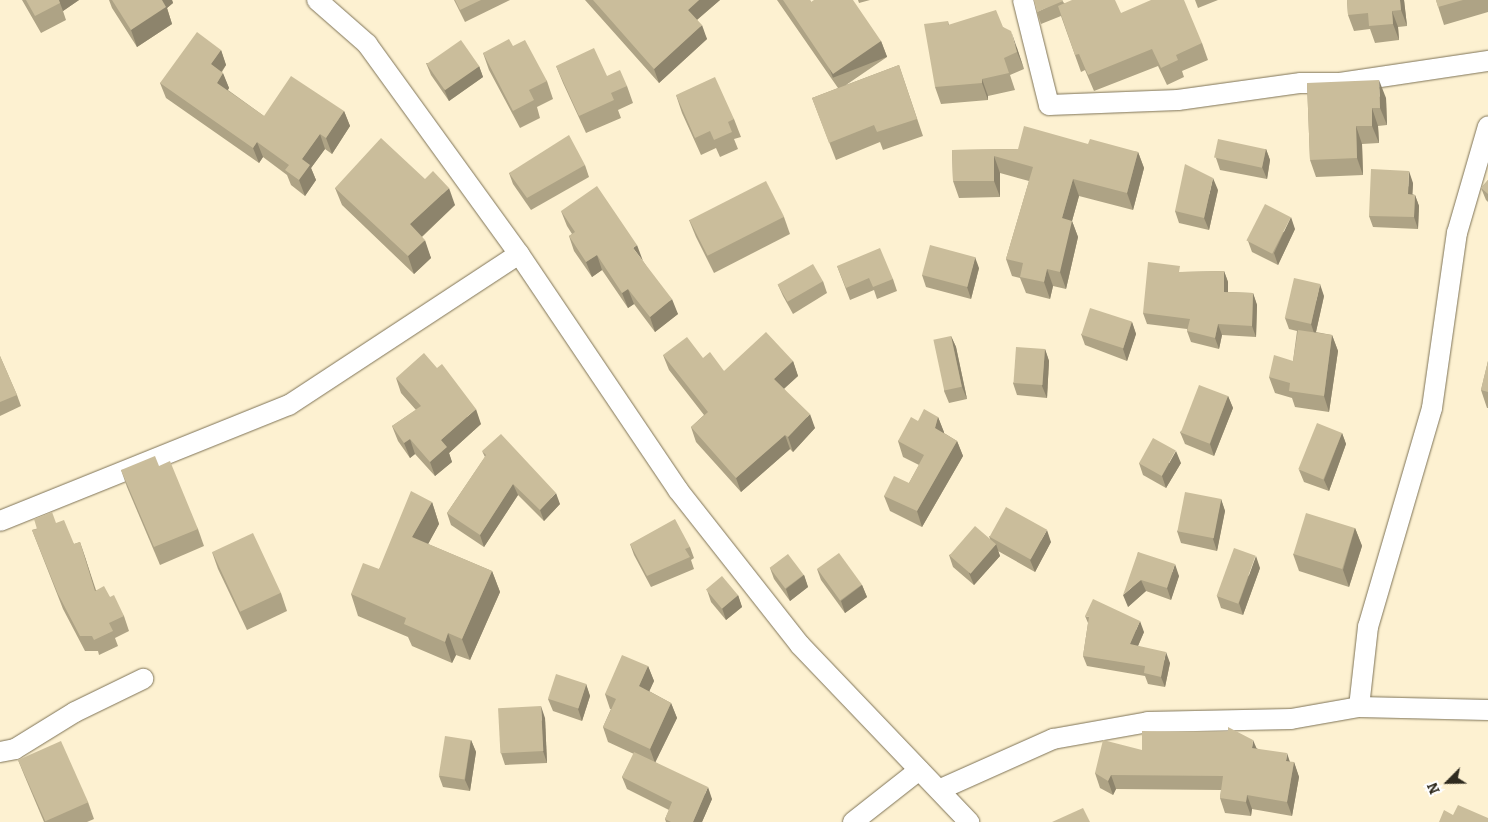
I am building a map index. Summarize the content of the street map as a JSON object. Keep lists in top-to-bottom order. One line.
{"north":"bottom left"}
